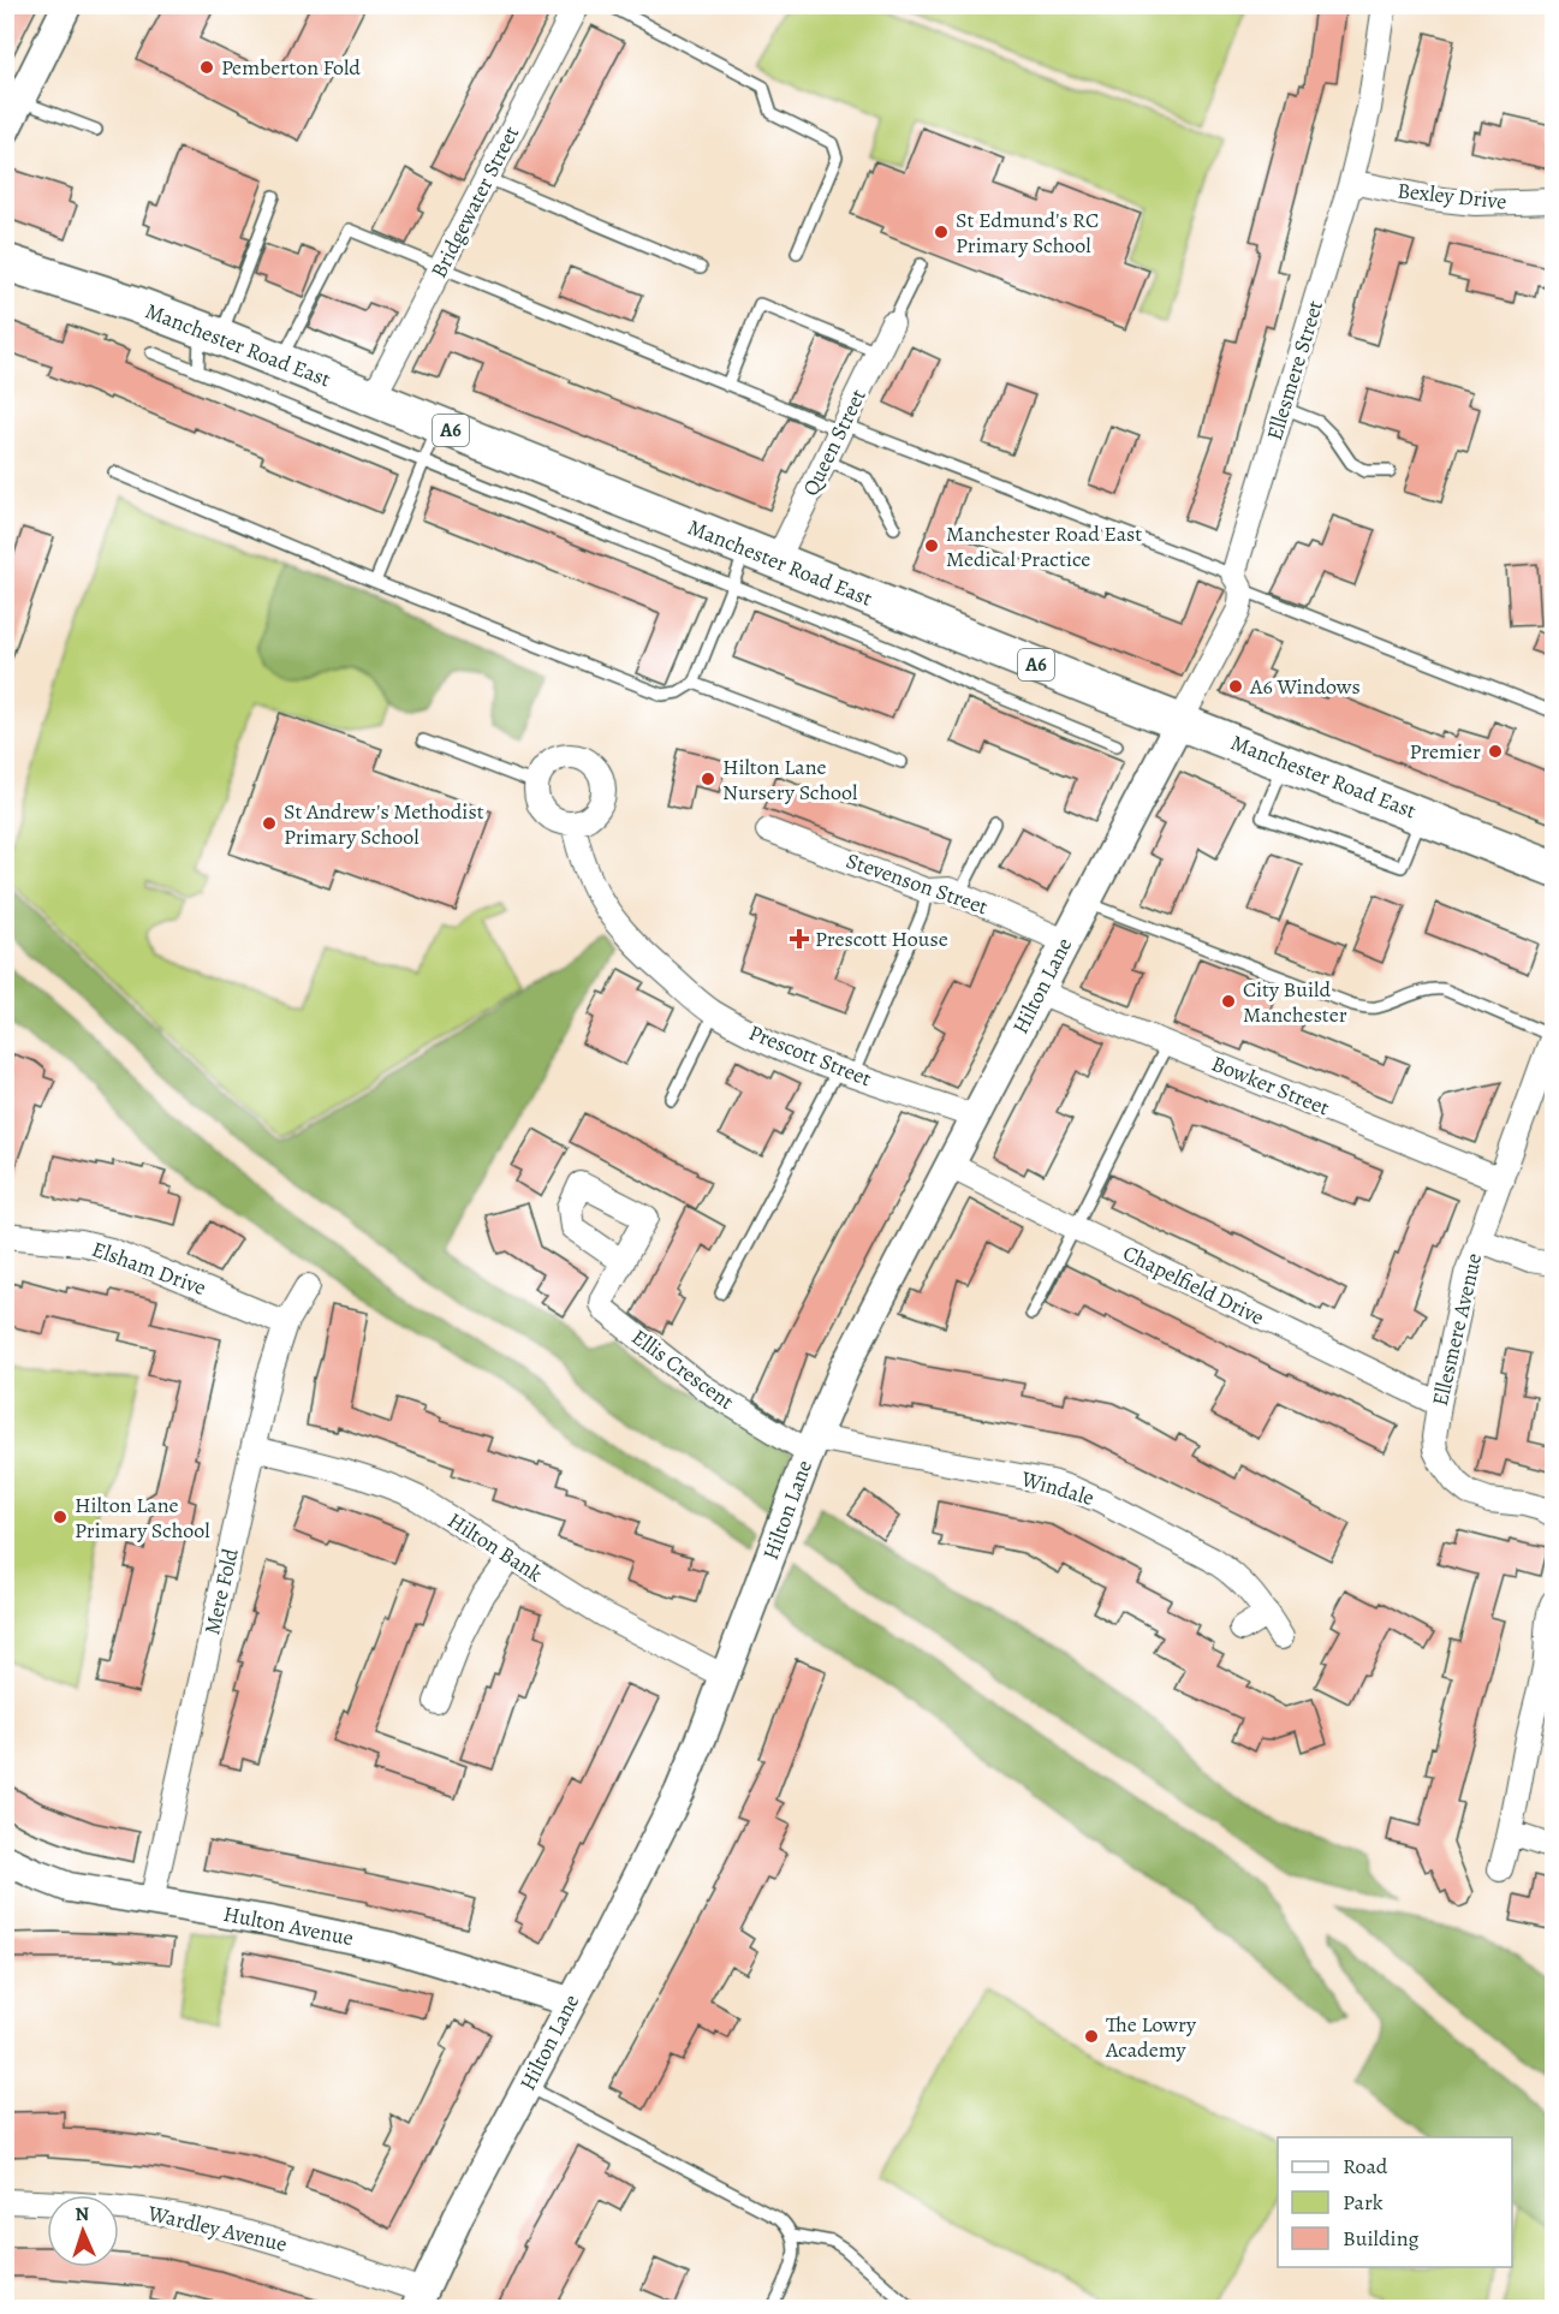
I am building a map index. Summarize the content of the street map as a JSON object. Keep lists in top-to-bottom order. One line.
{"streets":{"main road":["Manchester Road East","A6"],"street":["Bexley Drive","Bridgewater Street","Ellesmere Street","Queen Street","Stevenson Street","Hilton Lane","Prescott Street","Bowker Street","Elsham Drive","Chapelfield Drive","Ellesmere Avenue","Ellis Crescent","Windale","Hilton Bank","Mere Fold","Hulton Avenue","Wardley Avenue"]},"crossings":[["Bexley Drive","Ellesmere Street"],["Bridgewater Street","Manchester Road East"],["Manchester Road East","Ellesmere Street"],["Manchester Road East","Queen Street"],["Manchester Road East","Hilton Lane"],["Ellesmere Street","Hilton Lane"],["Stevenson Street","Hilton Lane"],["Hilton Lane","Prescott Street"],["Hilton Lane","Bowker Street"],["Hilton Lane","Chapelfield Drive"],["Hilton Lane","Ellis Crescent"],["Hilton Lane","Windale"],["Hilton Lane","Hilton Bank"],["Hilton Lane","Hulton Avenue"],["Hilton Lane","Wardley Avenue"],["Bowker Street","Ellesmere Avenue"],["Elsham Drive","Mere Fold"],["Chapelfield Drive","Ellesmere Avenue"],["Ellis Crescent","Windale"],["Hilton Bank","Mere Fold"],["Mere Fold","Hulton Avenue"]],"places":{"other":["Pemberton Fold","St Edmund's RC Primary School","Manchester Road East Medical Practice","A6 Windows","Premier","Hilton Lane Nursery School","St Andrew's Methodist Primary School","City Build Manchester","Hilton Lane Primary School","The Lowry Academy"],"health":["Prescott House"]},"legend":["Road","Park","Building"],"north":"top"}
